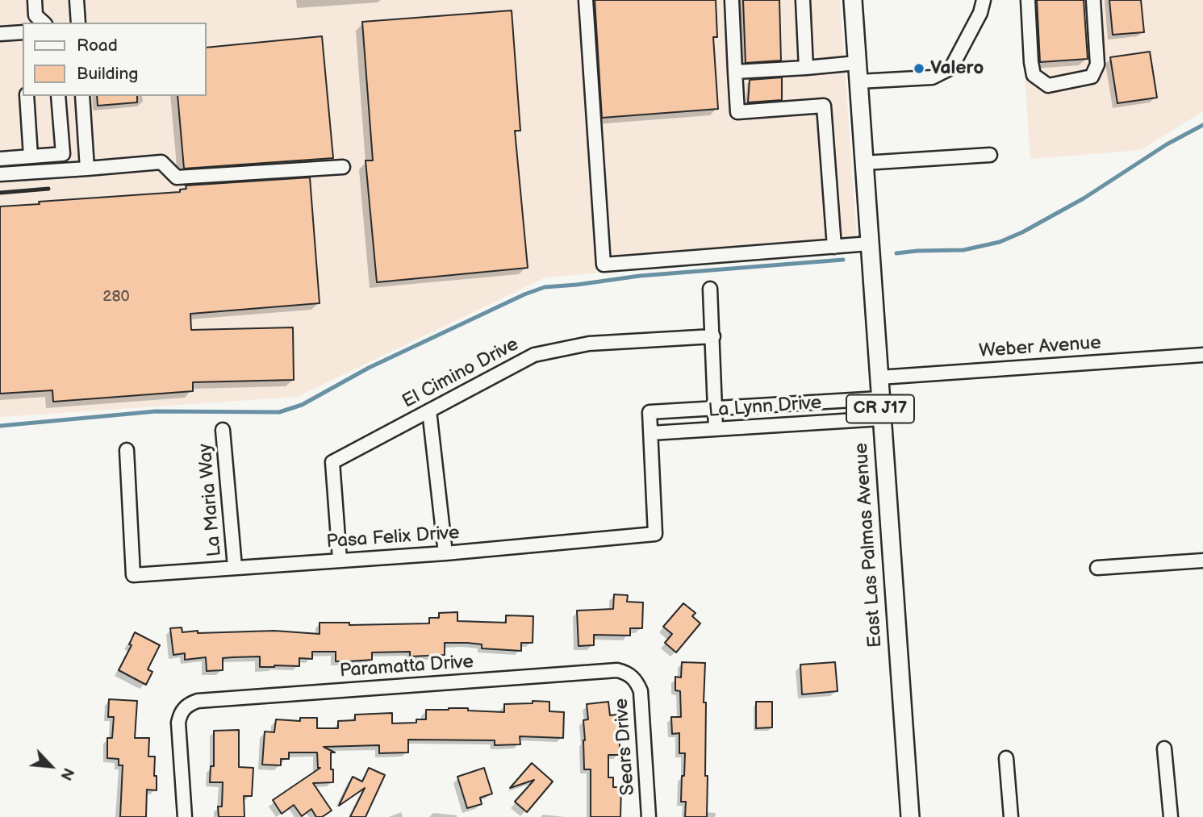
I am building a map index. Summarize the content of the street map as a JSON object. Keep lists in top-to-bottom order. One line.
{"streets":{"main road":["CR J17","East Las Palmas Avenue"],"street":["Weber Avenue","El Cimino Drive","La Lynn Drive","La Maria Way","Pasa Felix Drive","Paramatta Drive","Sears Drive"]},"crossings":[["Weber Avenue","East Las Palmas Avenue"],["El Cimino Drive","Pasa Felix Drive"],["La Lynn Drive","Pasa Felix Drive"],["La Lynn Drive","East Las Palmas Avenue"],["La Maria Way","Pasa Felix Drive"],["Paramatta Drive","Sears Drive"]],"places":["Valero"],"house_numbers":["280"],"legend":["Road","Building"],"north":"bottom right"}
